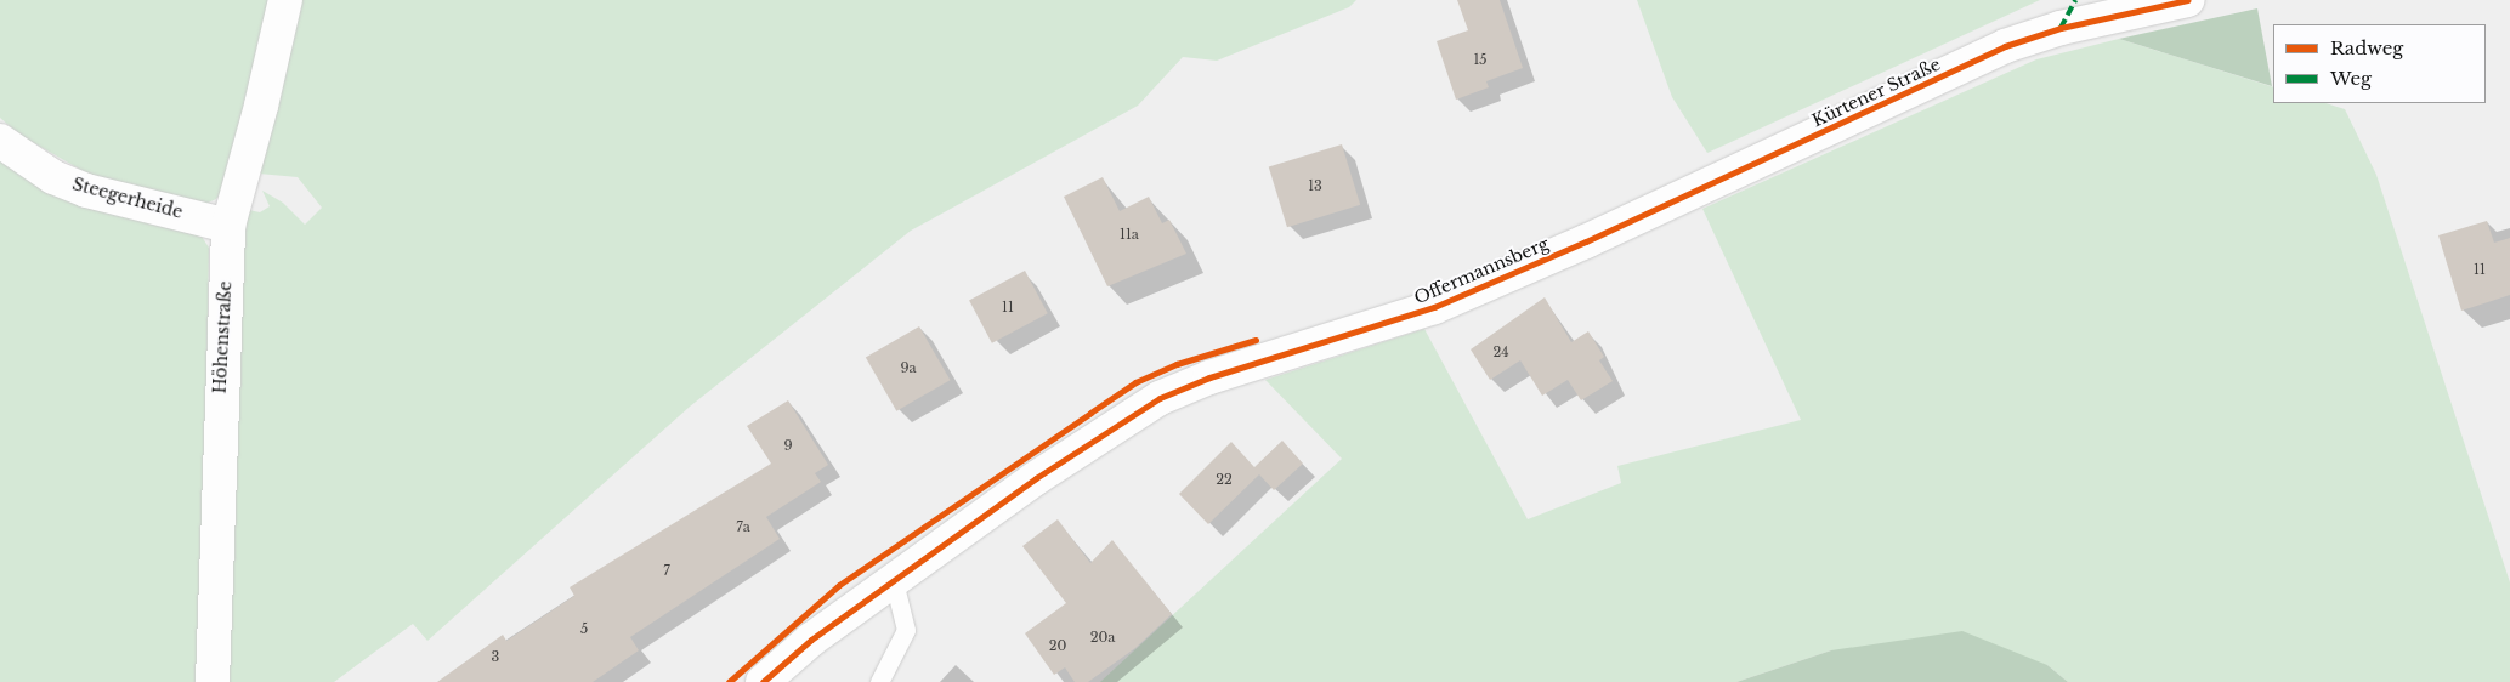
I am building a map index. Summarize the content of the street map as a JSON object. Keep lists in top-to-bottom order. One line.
{"streets":{"street":["Kürtener Straße","Steegerheide","Offermannsberg","Höhenstraße"]},"crossings":[["Kürtener Straße","Offermannsberg"],["Steegerheide","Höhenstraße"]],"house_numbers":["15","13","11a","11","11","24","9a","9","22","7a","7","5","20a","20","3"],"legend":["Radweg","Weg"]}
